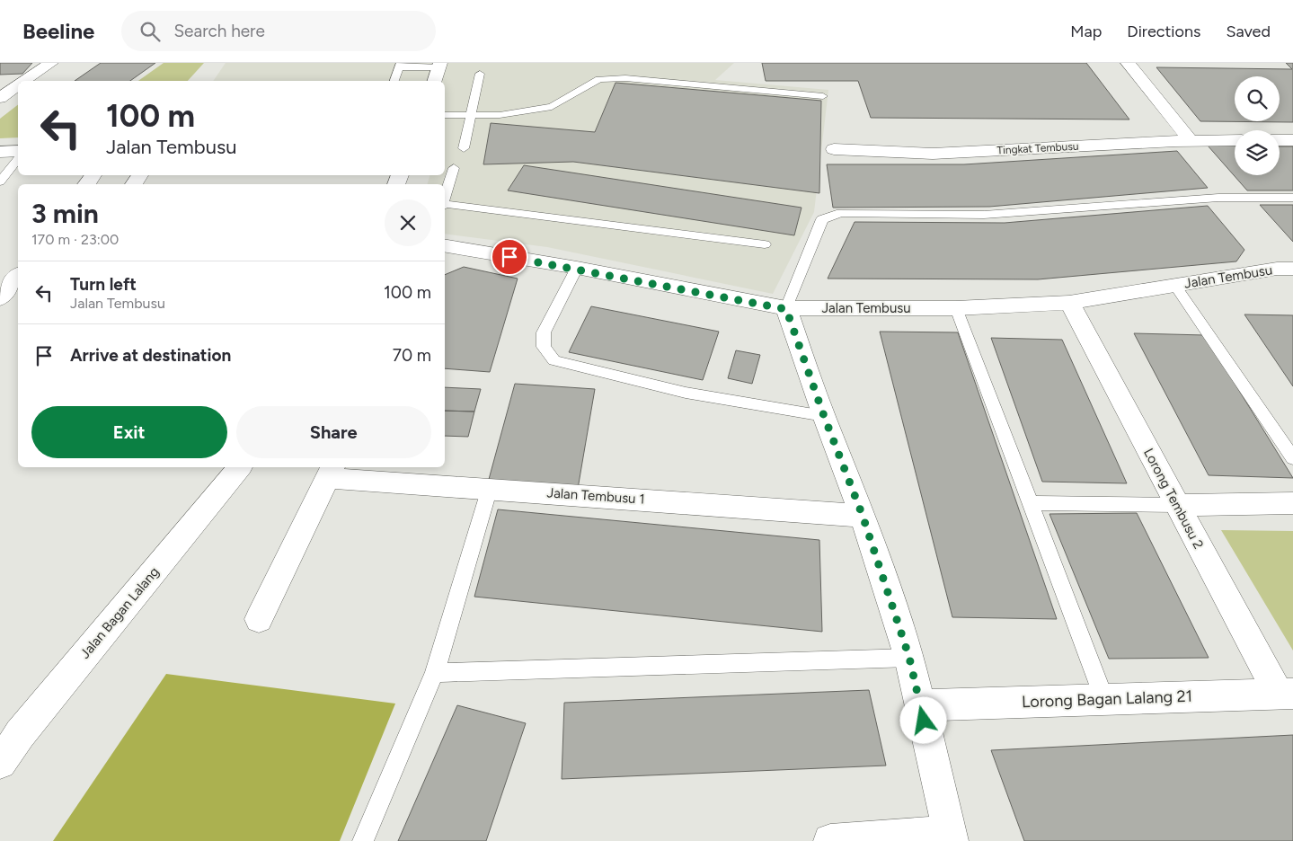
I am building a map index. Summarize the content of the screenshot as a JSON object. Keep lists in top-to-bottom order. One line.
{"streets":{"street":["Tingkat Tembusu","Jalan Tembusu","Jalan Tembusu 1","Lorong Tembusu 2","Jalan Bagan Lalang","Lorong Bagan Lalang 21"]},"crossings":[["Jalan Tembusu","Lorong Tembusu 2"],["Lorong Tembusu 2","Lorong Bagan Lalang 21"]],"page":{"header":"Beeline","search":"Search here","nav":["Map","Directions","Saved"],"turn":["100 m","Jalan Tembusu"],"heading":["3 min","170 m · 23:00"],"list":[{"name":"Turn left","note":"Jalan Tembusu","value":"100 m"},{"name":"Arrive at destination","value":"70 m"}],"buttons":["Exit","Share"]}}
